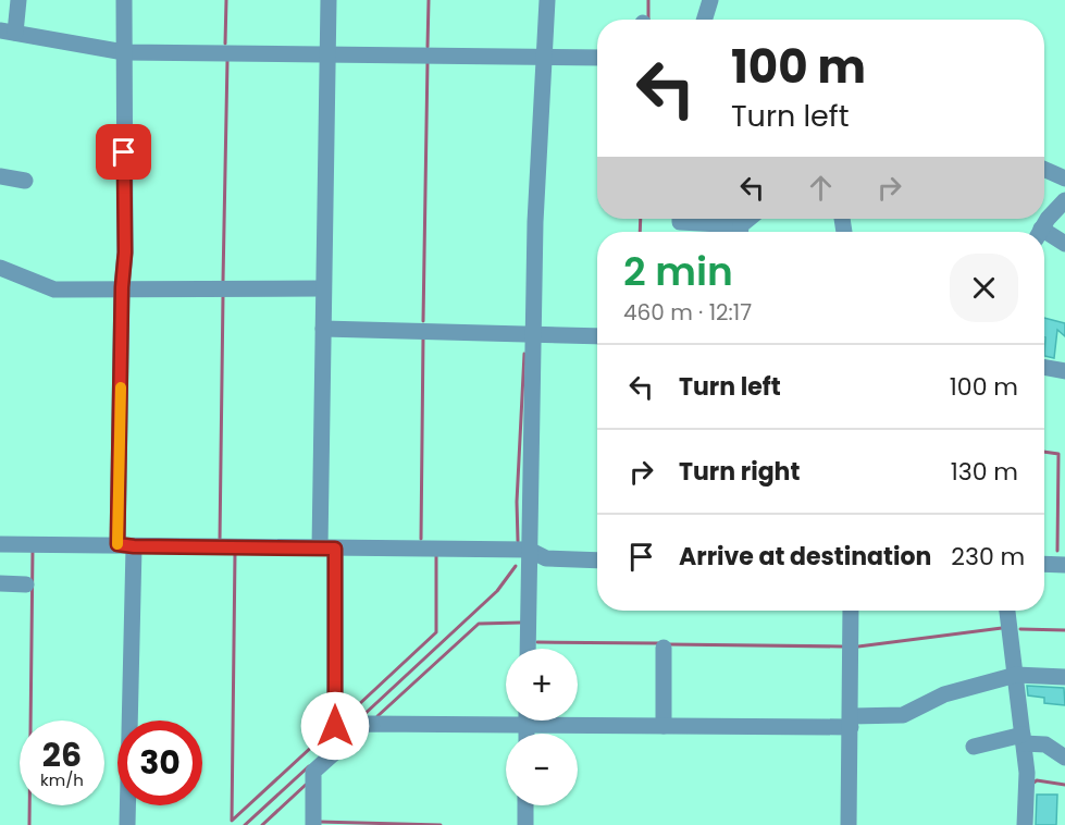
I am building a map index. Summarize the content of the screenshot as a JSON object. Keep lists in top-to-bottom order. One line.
{"page":{"turn":["100 m","Turn left"],"heading":["2 min","460 m · 12:17"],"list":[{"name":"Turn left","value":"100 m"},{"name":"Turn right","value":"130 m"},{"name":"Arrive at destination","value":"230 m"}],"map_buttons":["+","−"],"speed":"26 km/h","limit":"30"}}
